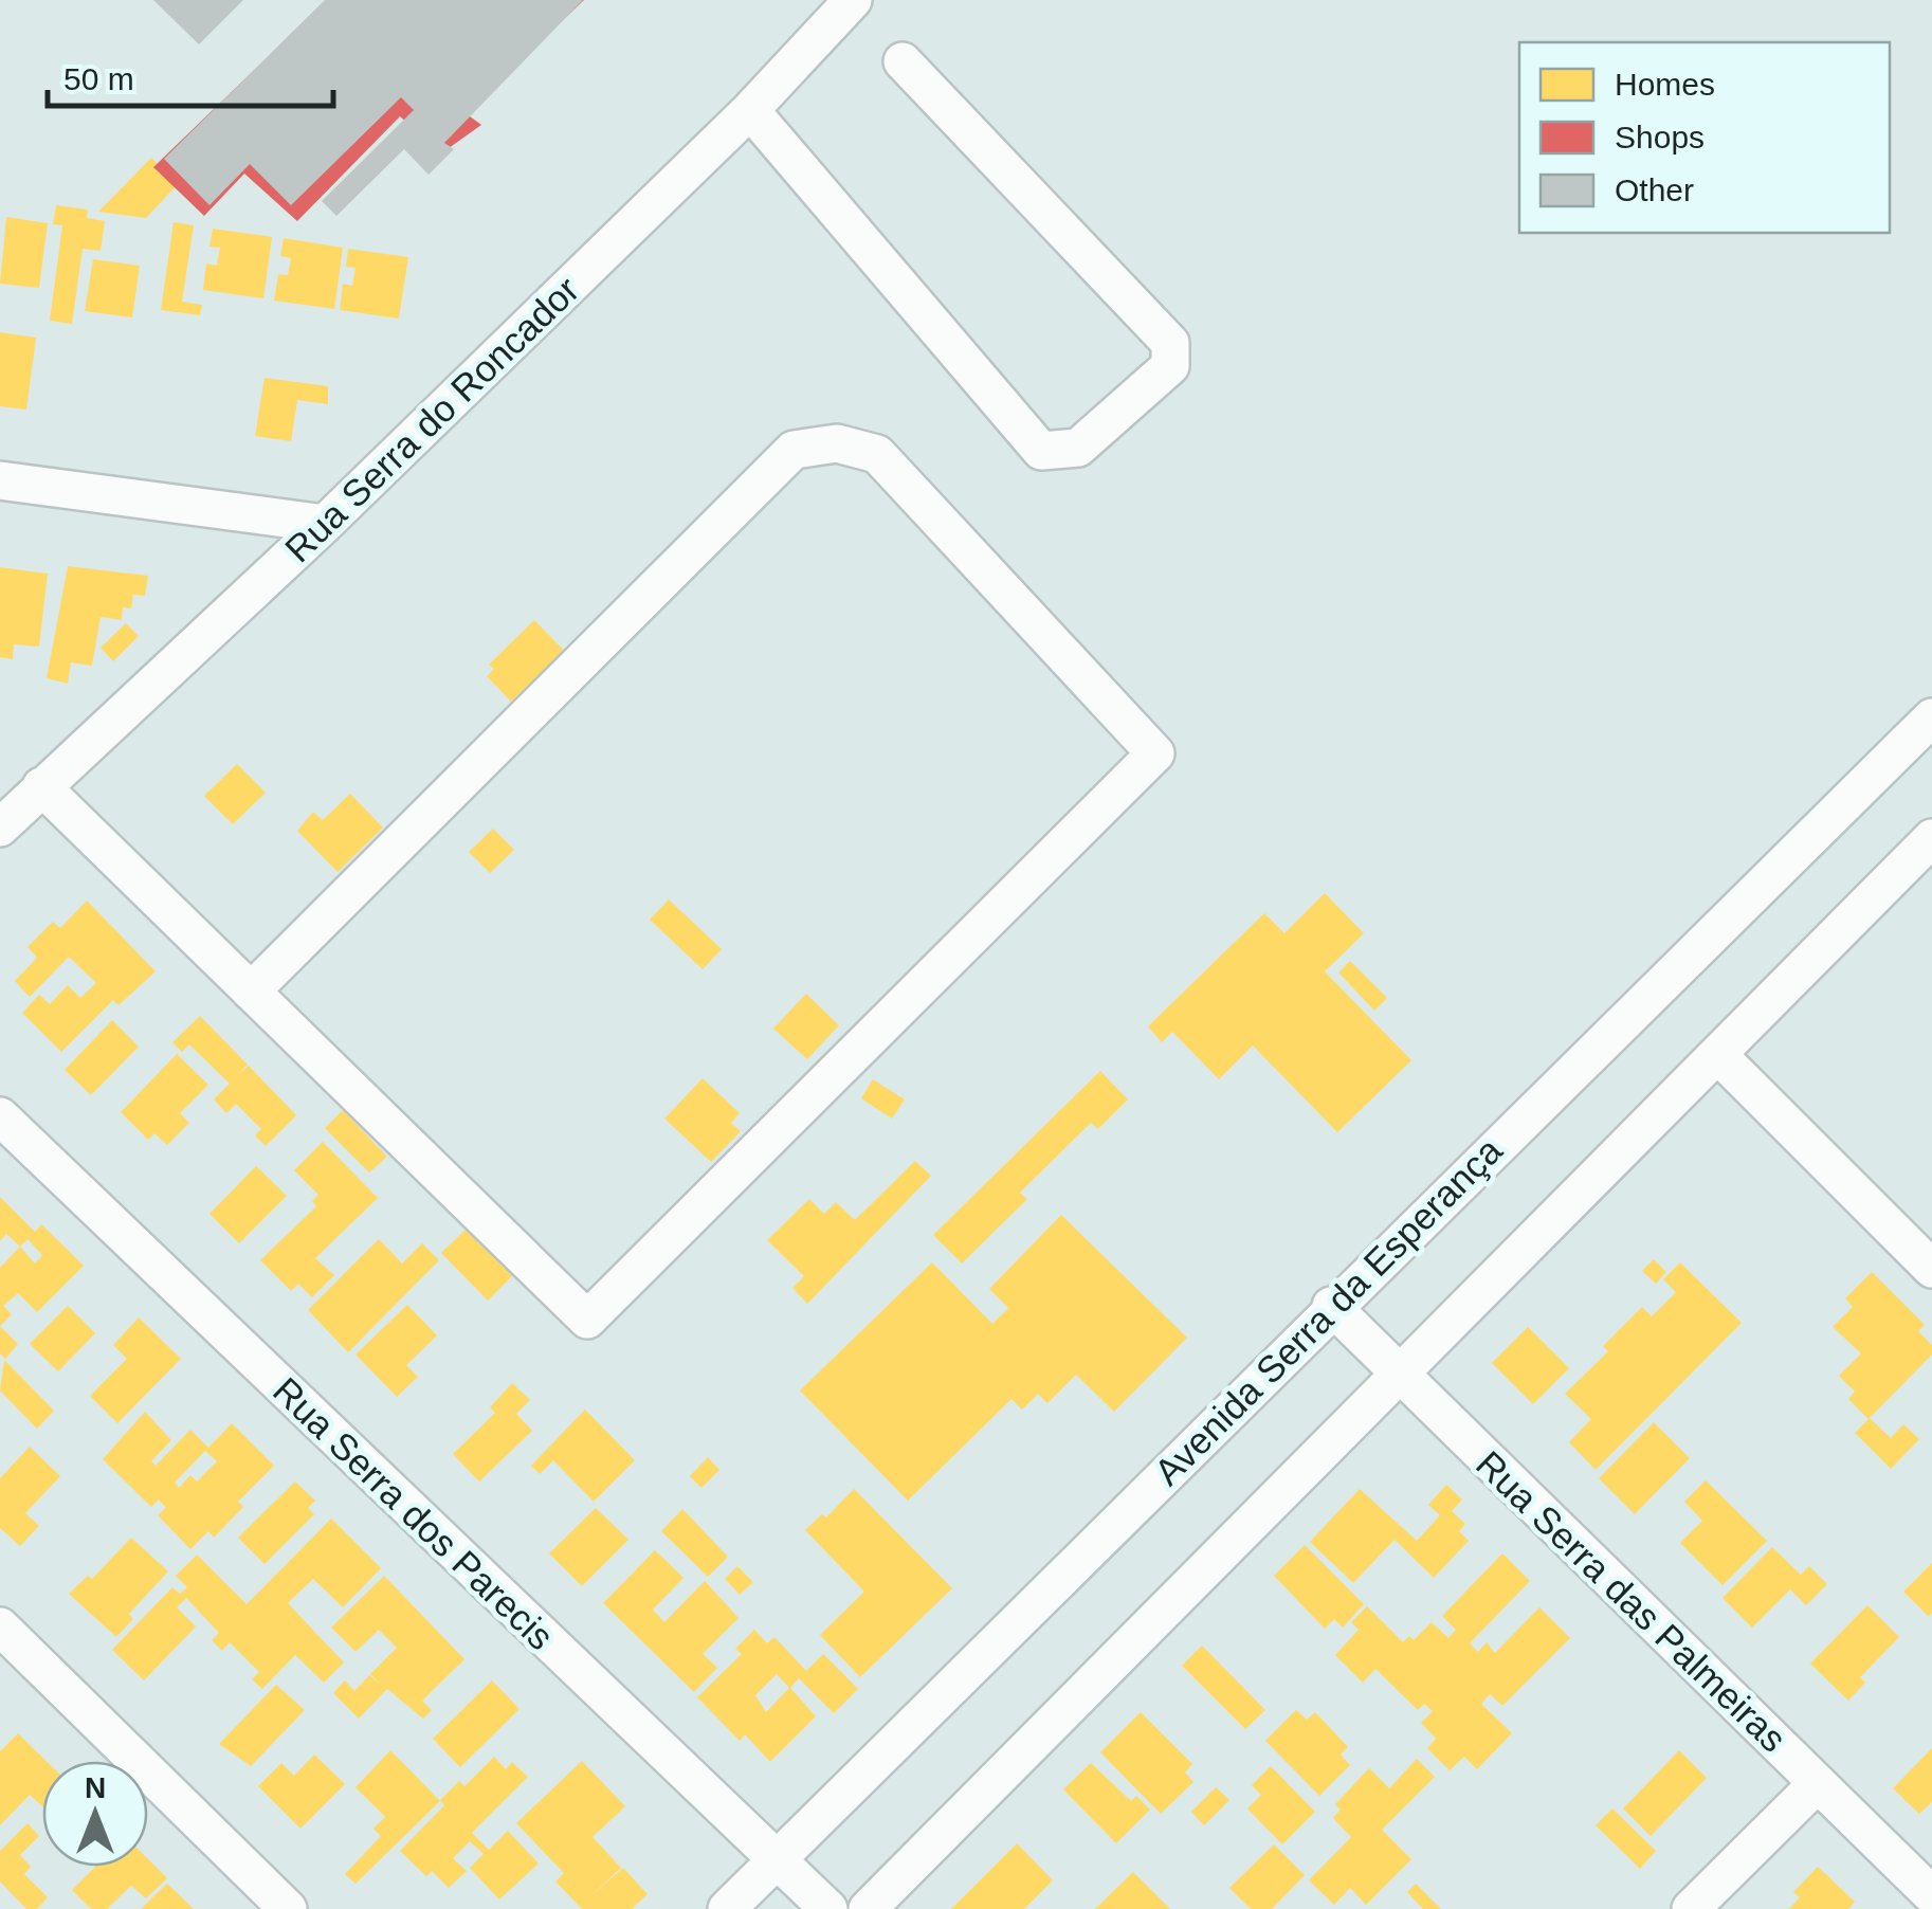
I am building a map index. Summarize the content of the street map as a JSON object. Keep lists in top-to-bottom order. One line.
{"streets":{"street":["Rua Serra do Roncador","Avenida Serra da Esperança","Rua Serra dos Parecis","Rua Serra das Palmeiras"]},"crossings":[["Avenida Serra da Esperança","Rua Serra dos Parecis"],["Avenida Serra da Esperança","Rua Serra das Palmeiras"]],"legend":["Homes","Shops","Other"],"scale_bar":"50 m","north":"top"}
